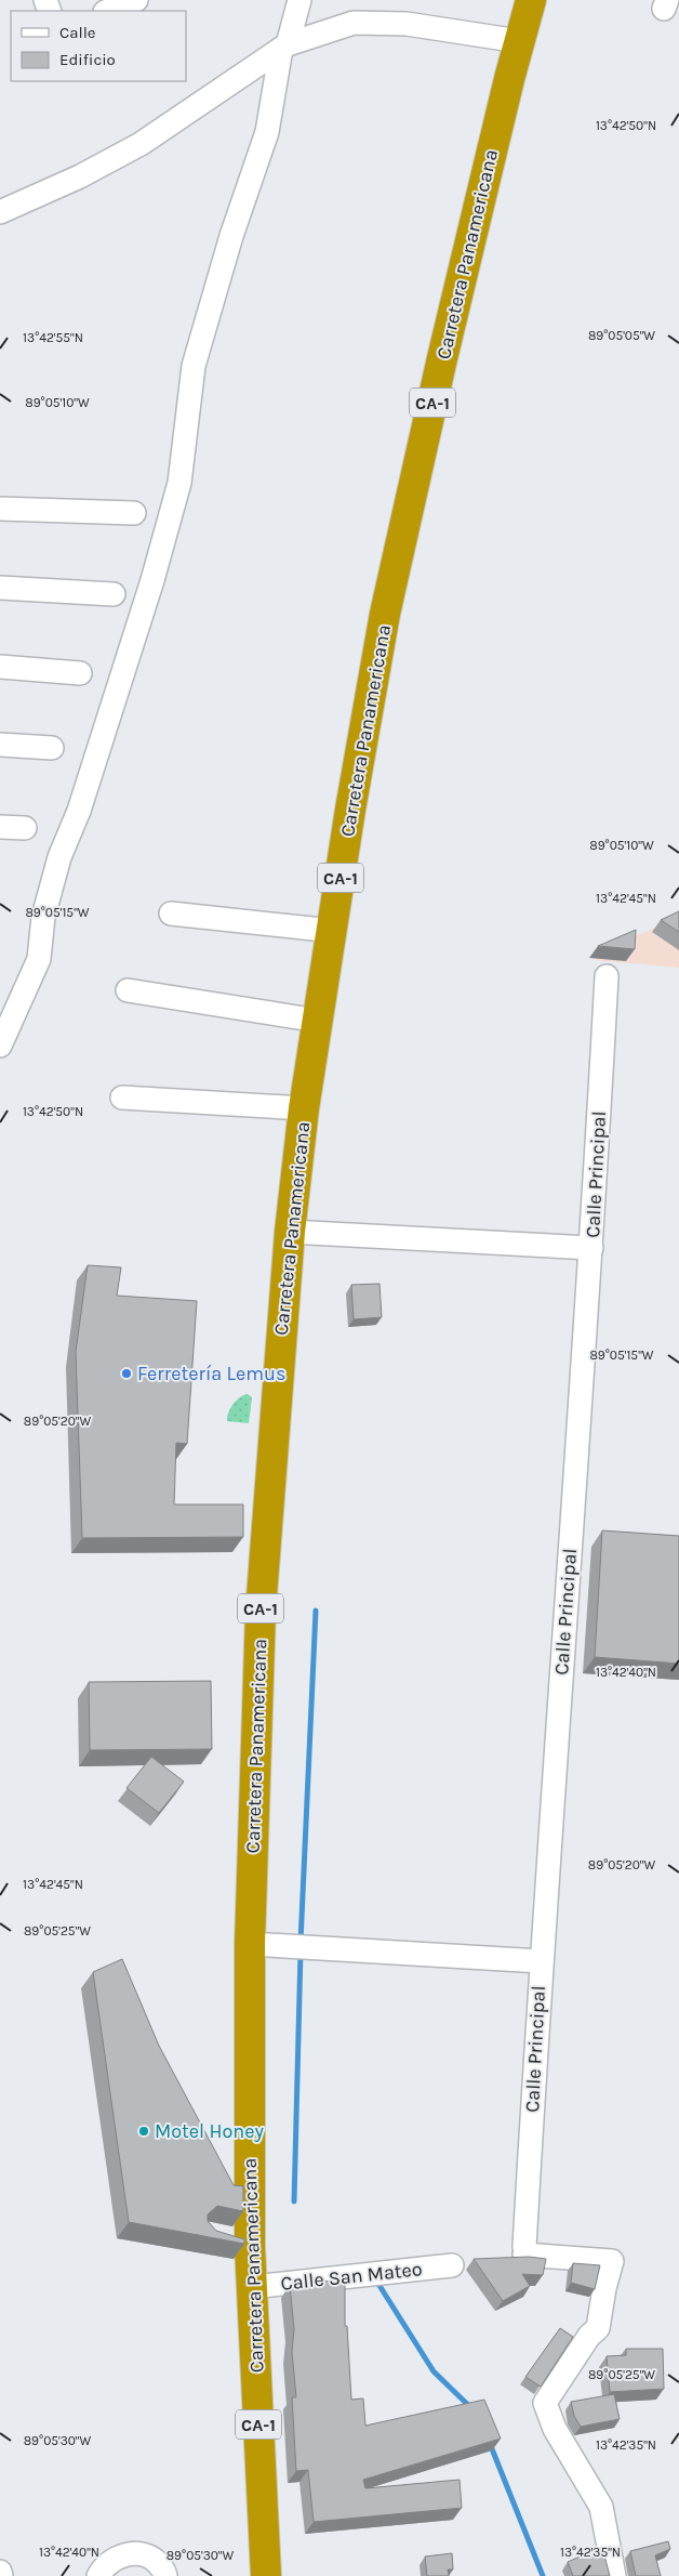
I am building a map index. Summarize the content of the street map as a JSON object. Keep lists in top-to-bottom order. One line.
{"streets":{"highway":["Carretera Panamericana","CA-1"],"street":["Calle Principal","Calle San Mateo"]},"crossings":[["Carretera Panamericana","Calle San Mateo"]],"places":["Ferretería Lemus","Motel Honey"],"legend":["Calle","Edificio"],"coordinates":["13°42'50\"N","89°05'05\"W","13°42'55\"N","89°05'10\"W","13°42'45\"N","89°05'15\"W","89°05'20\"W","13°42'40\"N","89°05'25\"W","89°05'30\"W","13°42'35\"N"]}
